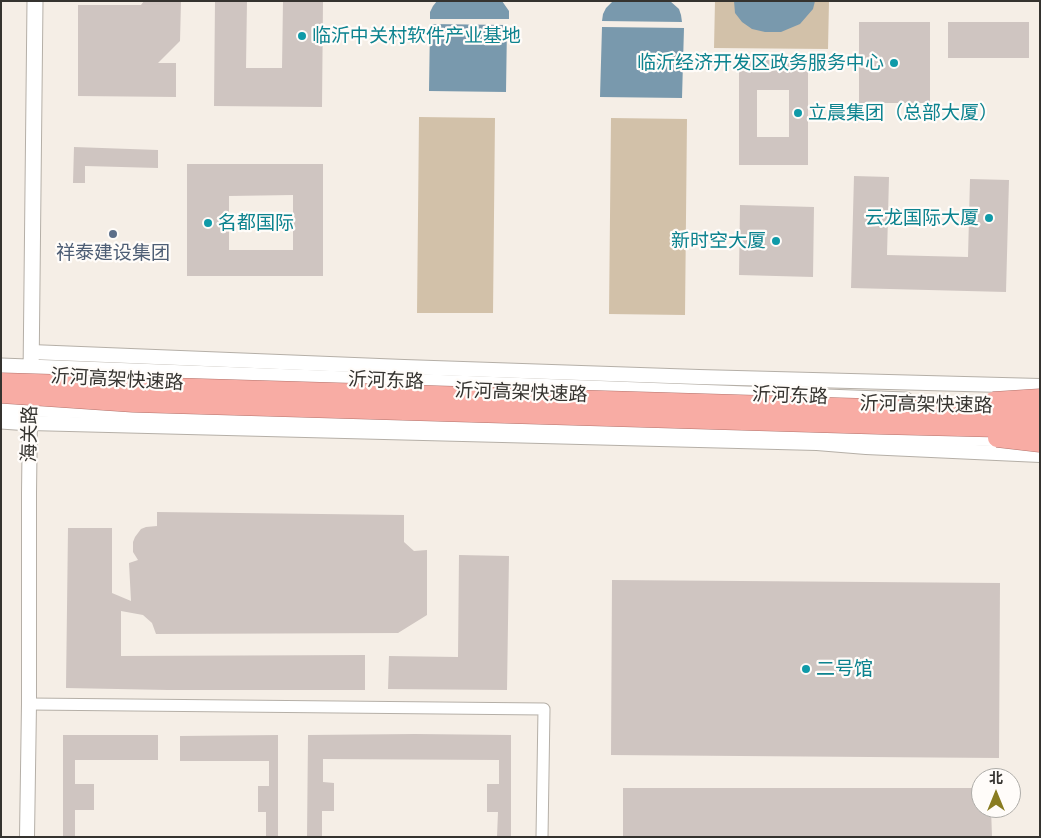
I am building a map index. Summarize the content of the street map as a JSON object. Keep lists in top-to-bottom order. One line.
{"streets":{"highway":["沂河高架快速路"],"main road":["沂河东路","海关路"]},"crossings":[["沂河东路","海关路"]],"places":["临沂中关村软件产业基地","临沂经济开发区政务服务中心","立晨集团（总部大厦）","云龙国际大厦","名都国际","祥泰建设集团","新时空大厦","二号馆"],"north":"top"}
